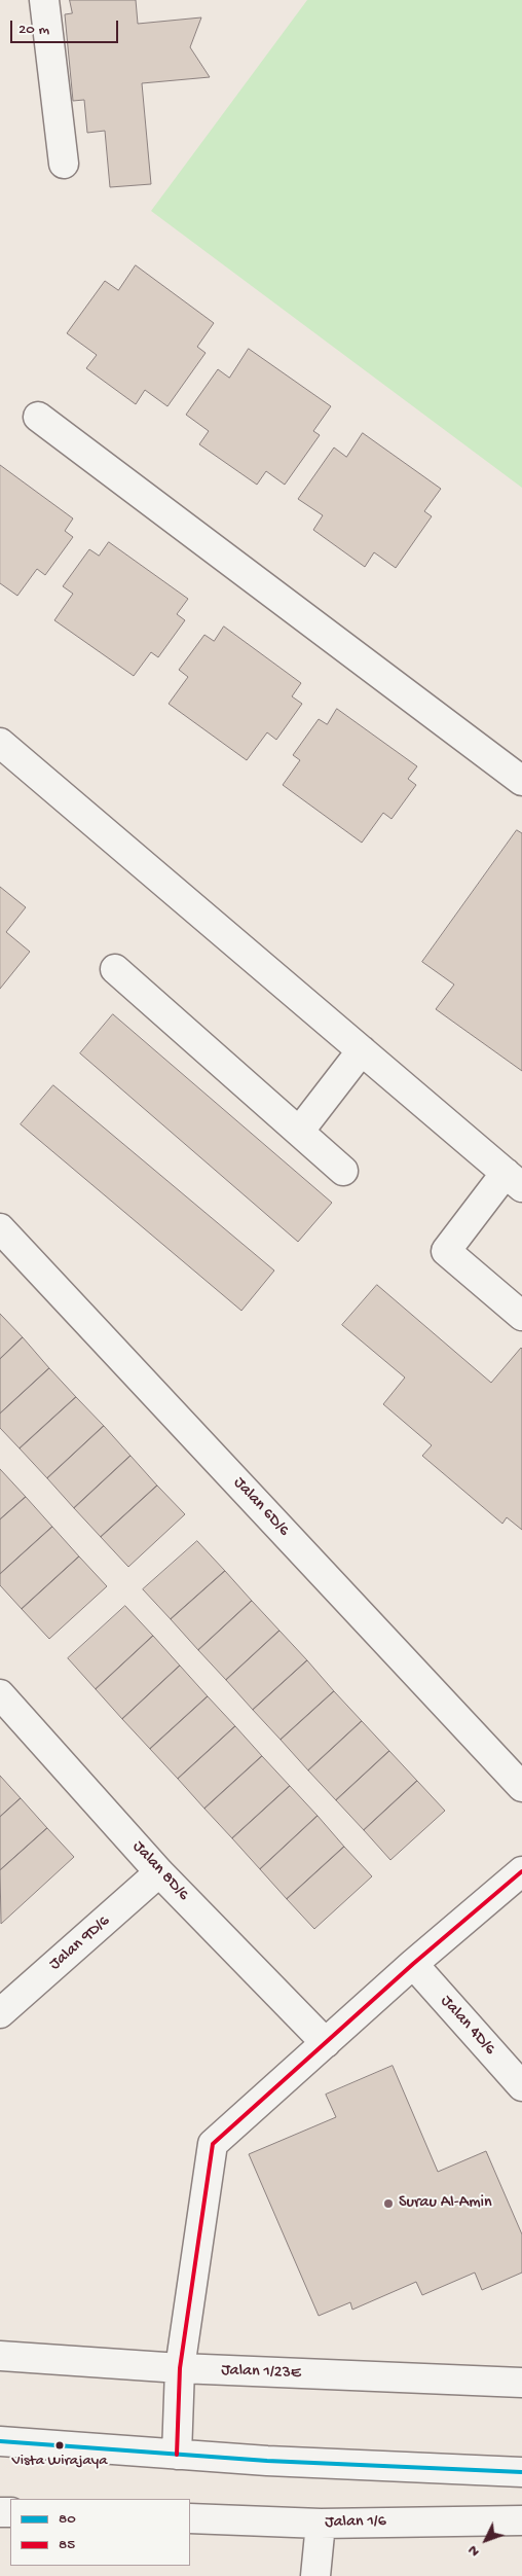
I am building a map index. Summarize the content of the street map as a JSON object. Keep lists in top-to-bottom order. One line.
{"streets":{"street":["Jalan 6D/6","Jalan 8D/6","Jalan 9D/6","Jalan 4D/6","Jalan 1/23E","Jalan 1/6"]},"crossings":[["Jalan 8D/6","Jalan 9D/6"]],"places":["Surau Al-Amin","Vista Wirajaya"],"lines":["transit line 85","transit line 80"],"legend":["80","85"],"scale_bar":"20 m","north":"bottom left"}
